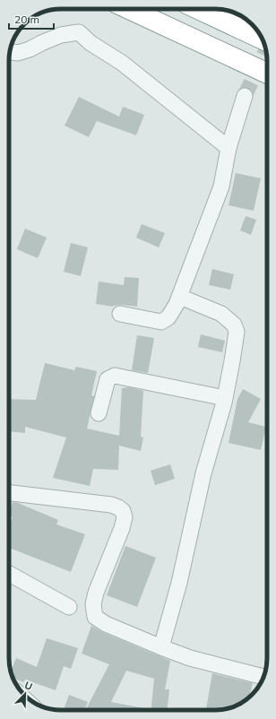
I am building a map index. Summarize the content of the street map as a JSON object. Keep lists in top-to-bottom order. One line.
{"scale_bar":"20 m","north":"top right"}
